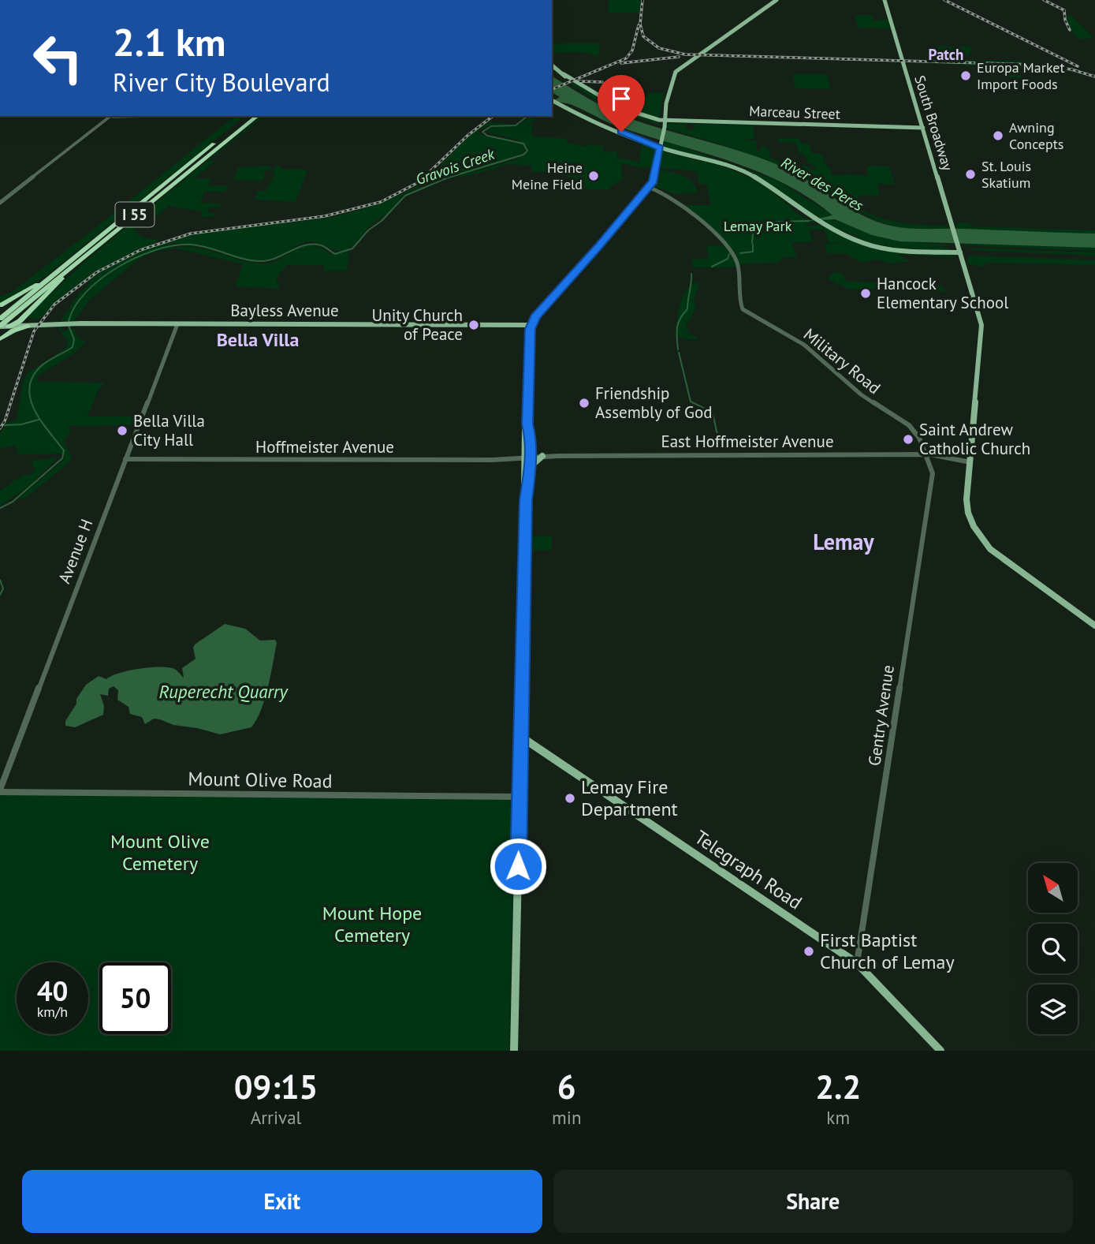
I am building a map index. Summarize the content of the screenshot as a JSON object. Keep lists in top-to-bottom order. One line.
{"streets":{"highway":["I 55"],"main road":["Marceau Street","South Broadway","Bayless Avenue","Telegraph Road"],"street":["Military Road","East Hoffmeister Avenue","Hoffmeister Avenue","Avenue H","Gentry Avenue","Mount Olive Road"]},"crossings":[["Marceau Street","South Broadway"],["South Broadway","East Hoffmeister Avenue"],["I 55","Bayless Avenue"],["Bayless Avenue","Avenue H"],["Military Road","East Hoffmeister Avenue"],["Military Road","Gentry Avenue"],["East Hoffmeister Avenue","Hoffmeister Avenue"],["Hoffmeister Avenue","Avenue H"],["Avenue H","Mount Olive Road"],["Gentry Avenue","Telegraph Road"]],"districts":["Patch","Bella Villa","Lemay"],"water":["Gravois Creek","River des Peres","Ruperecht Quarry"],"parks":["Lemay Park","Mount Olive Cemetery","Mount Hope Cemetery"],"places":["Europa Market Import Foods","Awning Concepts","St. Louis Skatium","Heine Meine Field","Hancock Elementary School","Unity Church of Peace","Friendship Assembly of God","Bella Villa City Hall","Saint Andrew Catholic Church","Lemay Fire Department","First Baptist Church of Lemay"],"north":"top left","page":{"turn":["2.1 km","River City Boulevard"],"speed":"40 km/h","limit":"50","eta":["09:15","Arrival","6","min","2.2","km"],"buttons":["Exit","Share"]}}
